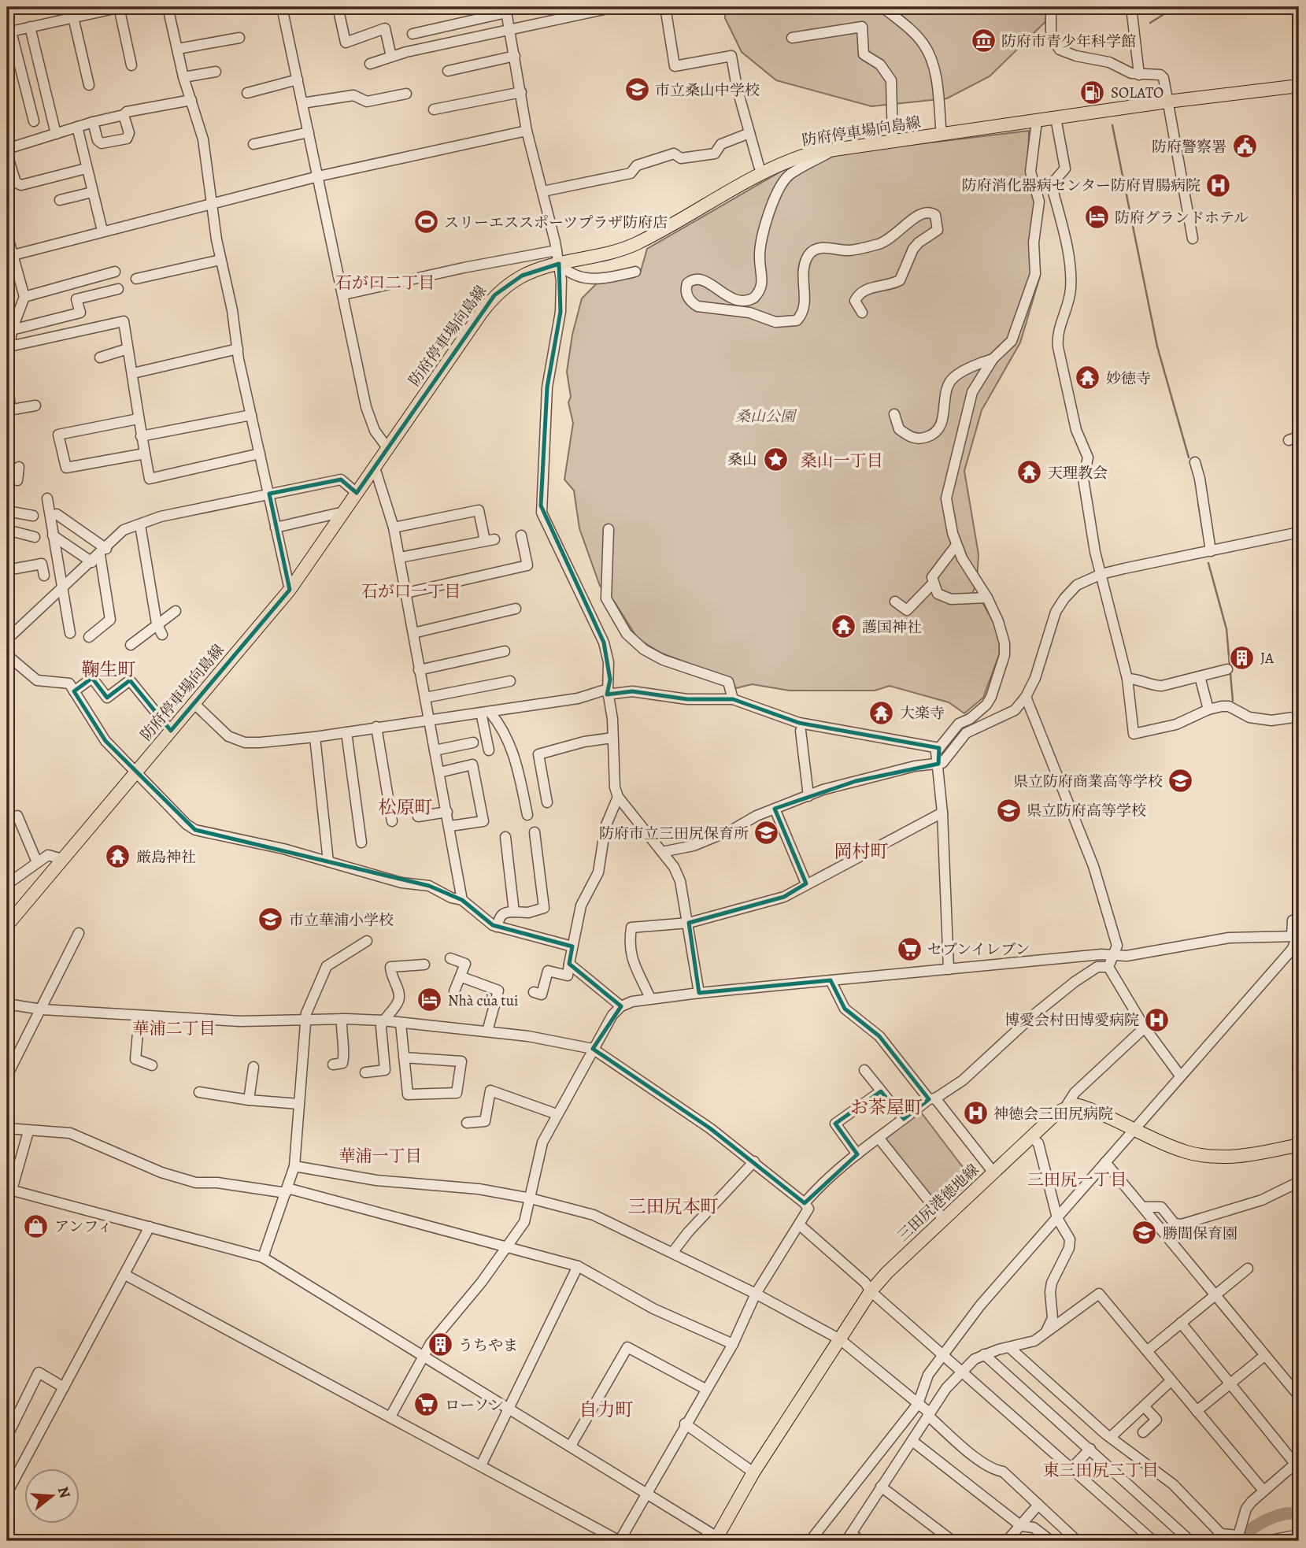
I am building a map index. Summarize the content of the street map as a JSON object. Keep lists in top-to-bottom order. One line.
{"streets":{"main road":["防府停車場向島線","三田尻港徳地線"]},"districts":["石が口二丁目","桑山一丁目","石が口一丁目","鞠生町","松原町","岡村町","華浦二丁目","お茶屋町","華浦一丁目","三田尻一丁目","三田尻本町","自力町","東三田尻二丁目"],"parks":["桑山公園"],"places":{"museum":["防府市青少年科学館"],"school or university":["市立桑山中学校","県立防府商業高等学校","県立防府高等学校","防府市立三田尻保育所","市立華浦小学校","勝間保育園"],"fuel station":["SOLATO"],"public building":["防府警察署"],"hospital":["防府消化器病センター防府胃腸病院","博愛会村田博愛病院","神徳会三田尻病院"],"hotel":["防府グランドホテル","Nhà của tui"],"sports":["スリーエススポーツプラザ防府店"],"temple":["妙徳寺","天理教会","護国神社","大楽寺","厳島神社"],"place":["桑山"],"building":["JA","うちやま"],"supermarket":["セブンイレブン","ローソン"],"shop":["アンフィ"]},"north":"right"}
